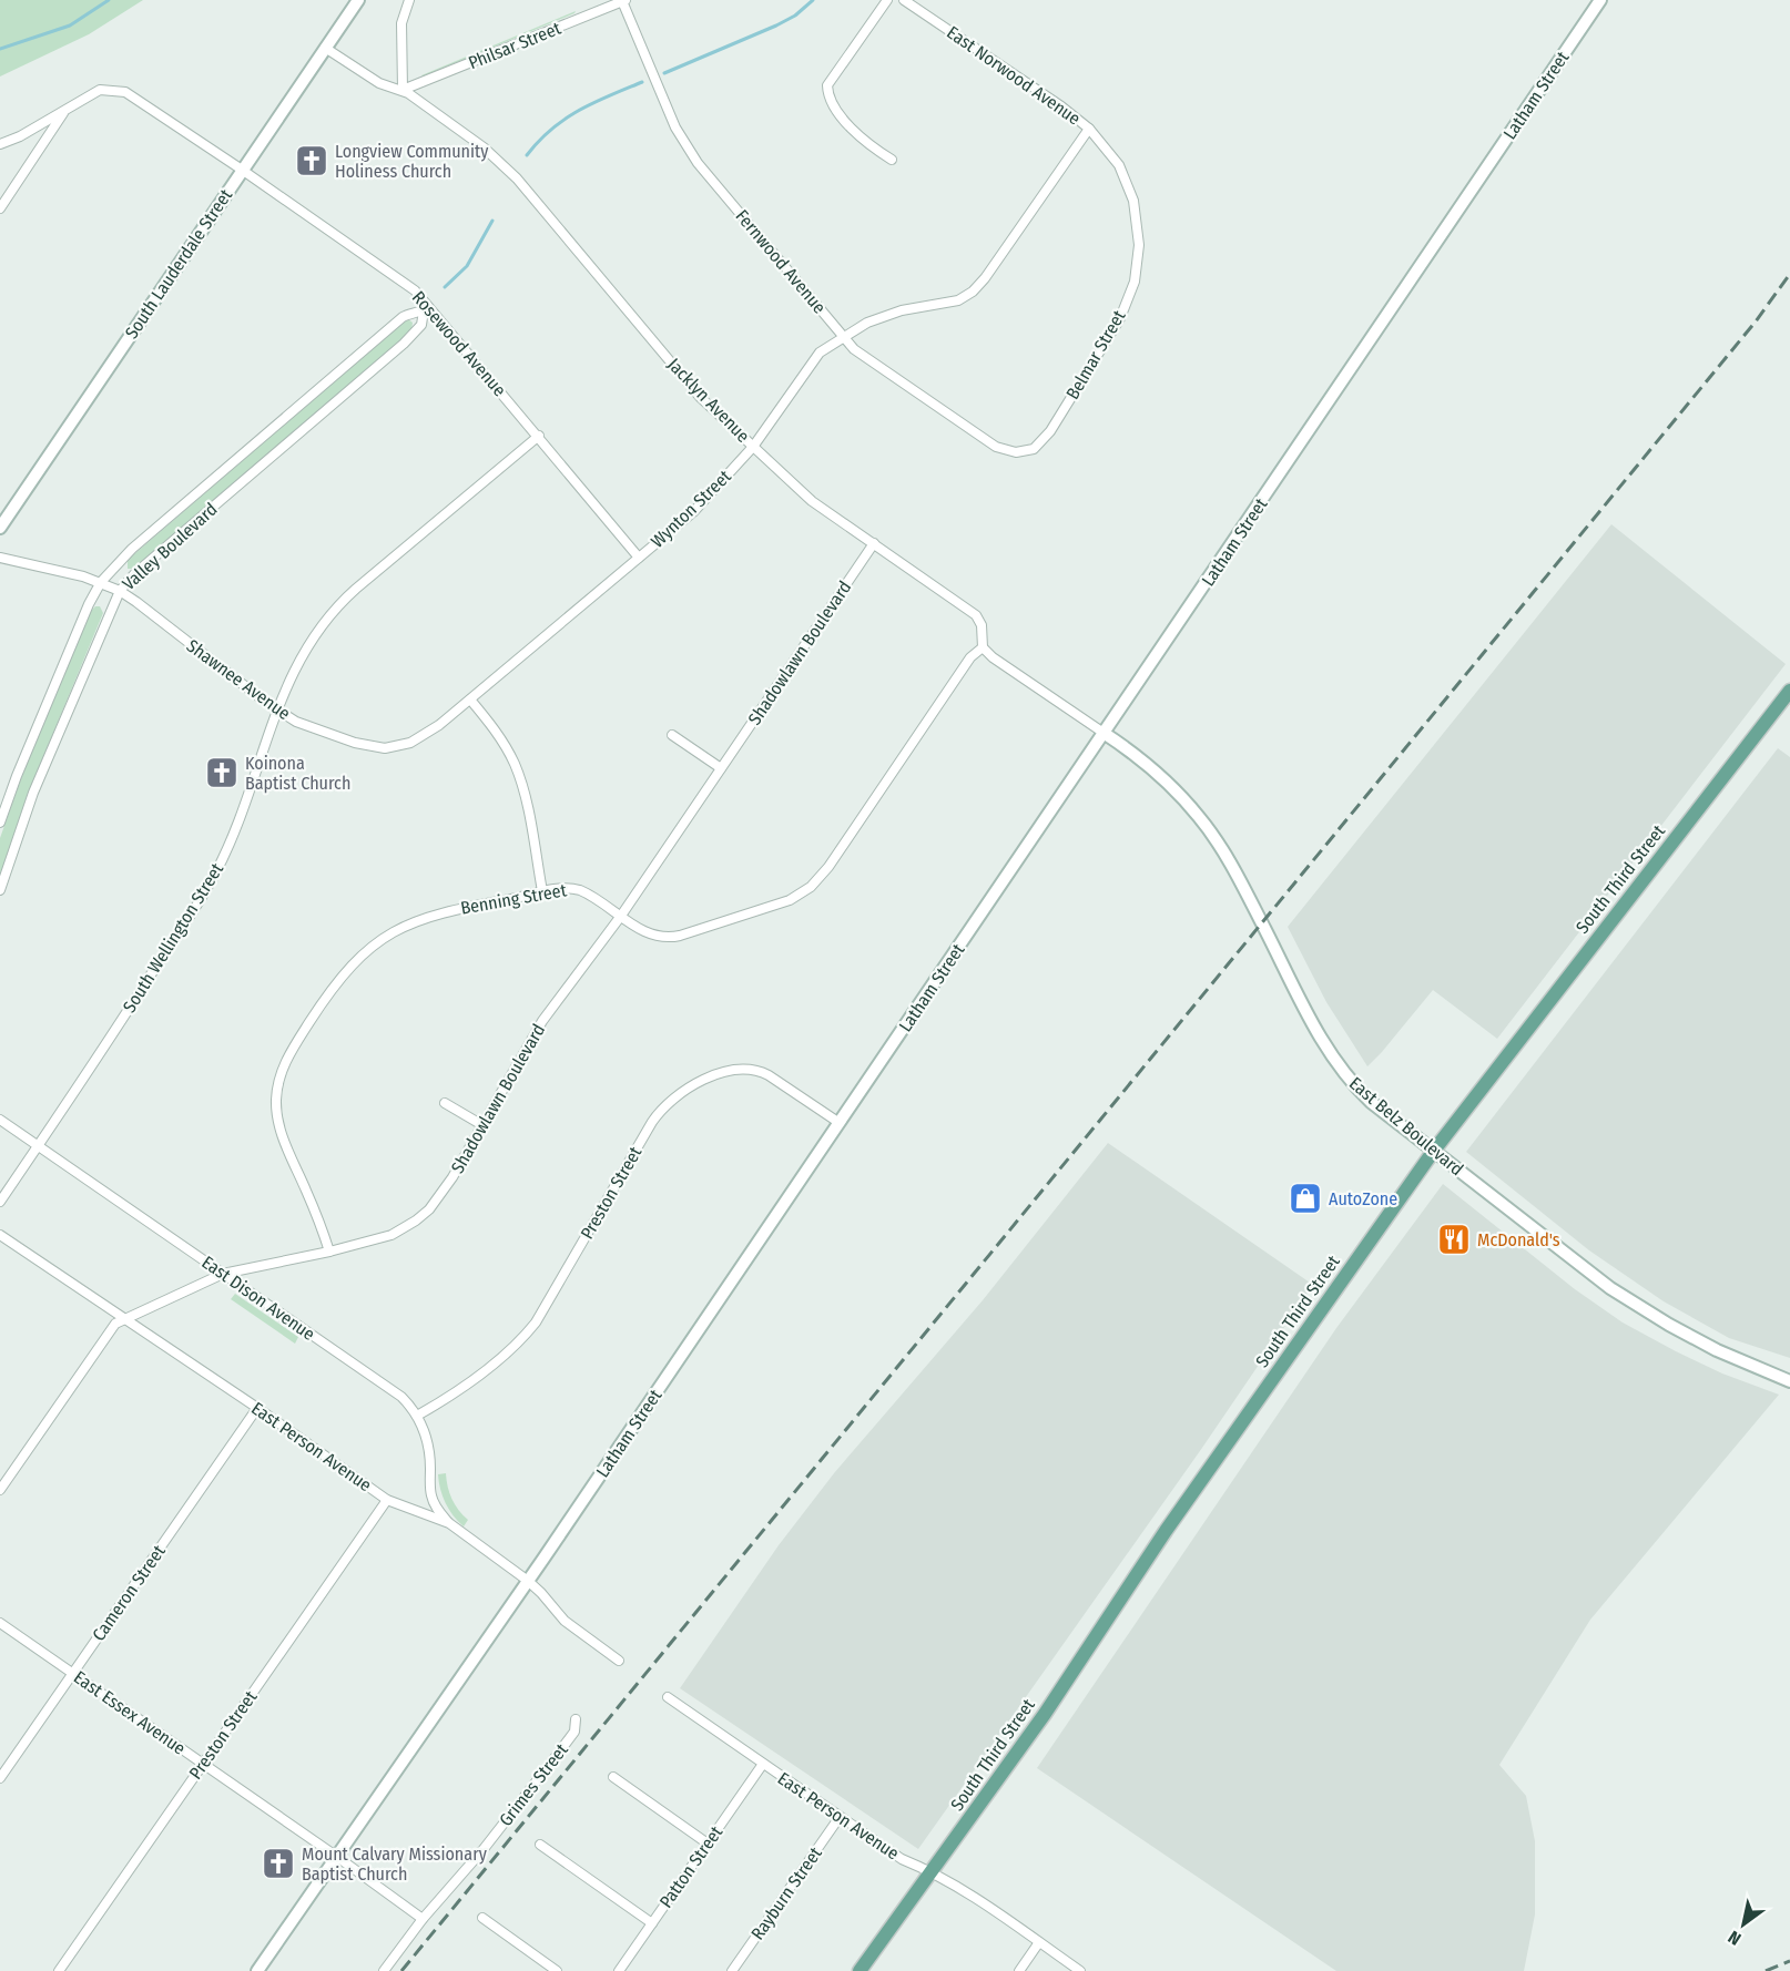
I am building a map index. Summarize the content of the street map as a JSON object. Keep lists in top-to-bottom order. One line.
{"streets":{"main road":["South Third Street"],"street":["Philsar Street","East Norwood Avenue","Latham Street","Fernwood Avenue","South Lauderdale Street","Rosewood Avenue","Belmar Street","Jacklyn Avenue","Wynton Street","Valley Boulevard","Shadowlawn Boulevard","Shawnee Avenue","Benning Street","South Wellington Street","East Belz Boulevard","Preston Street","East Dison Avenue","East Person Avenue","Cameron Street","East Essex Avenue","Grimes Street","Patton Street","Rayburn Street"]},"crossings":[["Philsar Street","Fernwood Avenue"],["Philsar Street","Jacklyn Avenue"],["East Norwood Avenue","Belmar Street"],["East Norwood Avenue","Wynton Street"],["Latham Street","East Belz Boulevard"],["Latham Street","Preston Street"],["Latham Street","East Person Avenue"],["Latham Street","East Essex Avenue"],["Fernwood Avenue","Belmar Street"],["Fernwood Avenue","Wynton Street"],["South Lauderdale Street","Rosewood Avenue"],["South Lauderdale Street","Jacklyn Avenue"],["Rosewood Avenue","Wynton Street"],["Rosewood Avenue","Valley Boulevard"],["Rosewood Avenue","South Wellington Street"],["Belmar Street","Wynton Street"],["Jacklyn Avenue","Wynton Street"],["Jacklyn Avenue","Shadowlawn Boulevard"],["Jacklyn Avenue","Benning Street"],["Wynton Street","Shawnee Avenue"],["Valley Boulevard","Shawnee Avenue"],["Shadowlawn Boulevard","Benning Street"],["Shadowlawn Boulevard","East Dison Avenue"],["Shadowlawn Boulevard","East Person Avenue"],["Shawnee Avenue","South Wellington Street"],["South Third Street","East Belz Boulevard"],["South Third Street","East Person Avenue"],["South Wellington Street","East Dison Avenue"],["Preston Street","East Dison Avenue"],["Preston Street","East Person Avenue"],["Preston Street","East Essex Avenue"],["East Dison Avenue","East Person Avenue"],["East Person Avenue","Cameron Street"],["East Person Avenue","Patton Street"],["East Person Avenue","Rayburn Street"],["Cameron Street","East Essex Avenue"],["East Essex Avenue","Grimes Street"]],"places":{"church":["Longview Community Holiness Church","Koinona Baptist Church","Mount Calvary Missionary Baptist Church"],"shop":["AutoZone"],"restaurant":["McDonald's"]},"north":"bottom left"}
